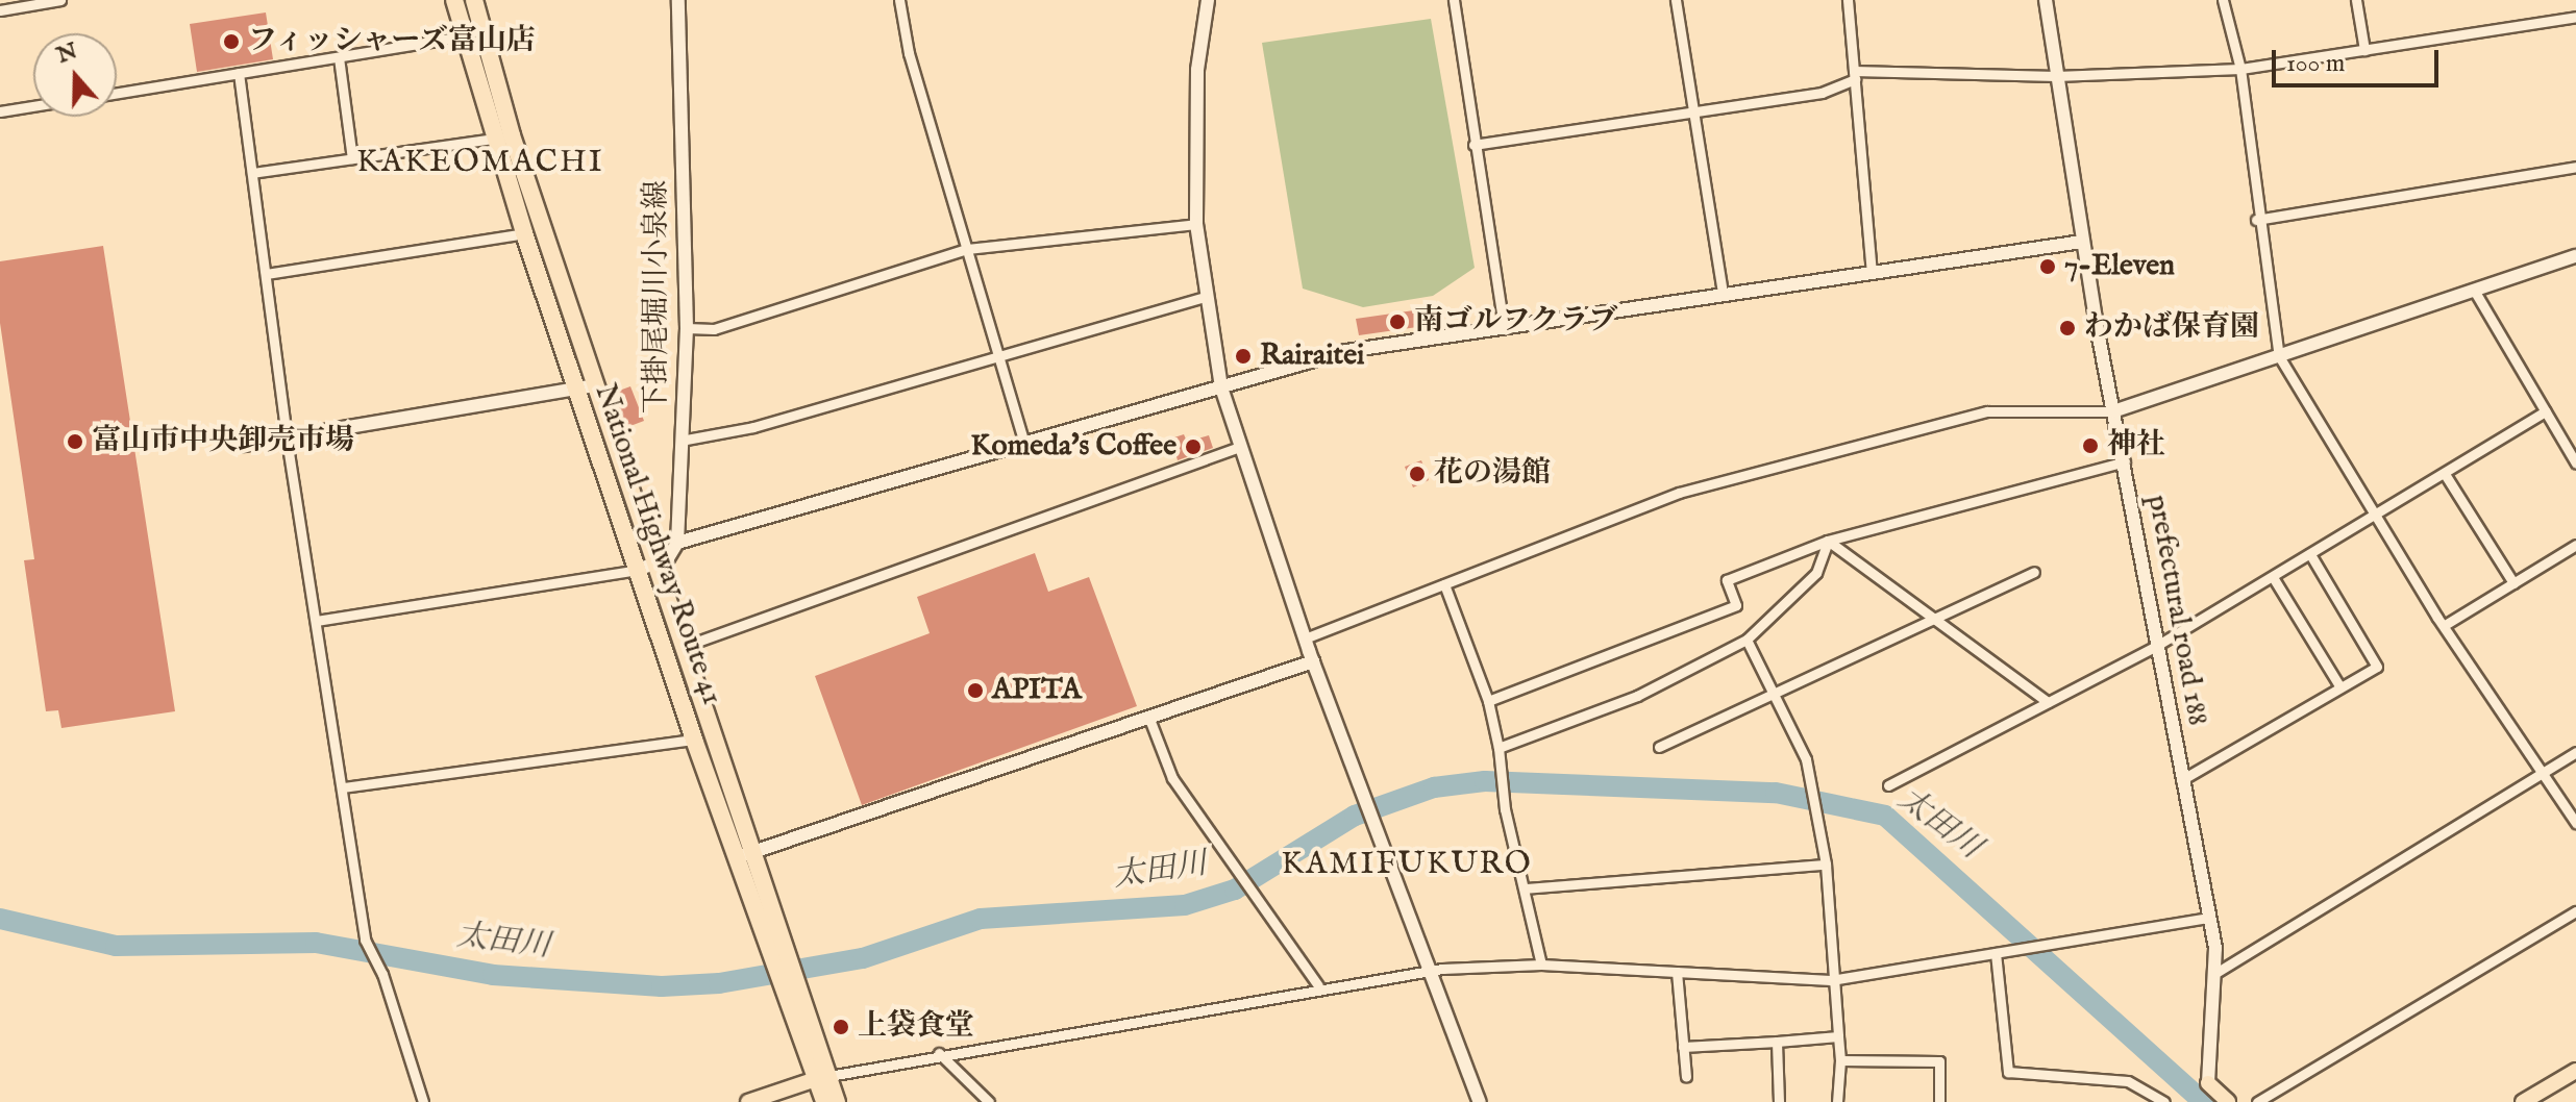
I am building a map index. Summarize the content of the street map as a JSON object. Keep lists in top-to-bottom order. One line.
{"streets":{"highway":["National Highway Route 41"],"street":["下掛尾堀川小泉線","prefectural road 188"]},"districts":["KAKEOMACHI","KAMIFUKURO"],"water":["太田川"],"places":["フィッシャーズ富山店","7-Eleven","南ゴルフクラブ","わかば保育園","Rairaitei","富山市中央卸売市場","神社","Komeda's Coffee","花の湯館","APITA","上袋食堂"],"scale_bar":"100 m","north":"top"}
